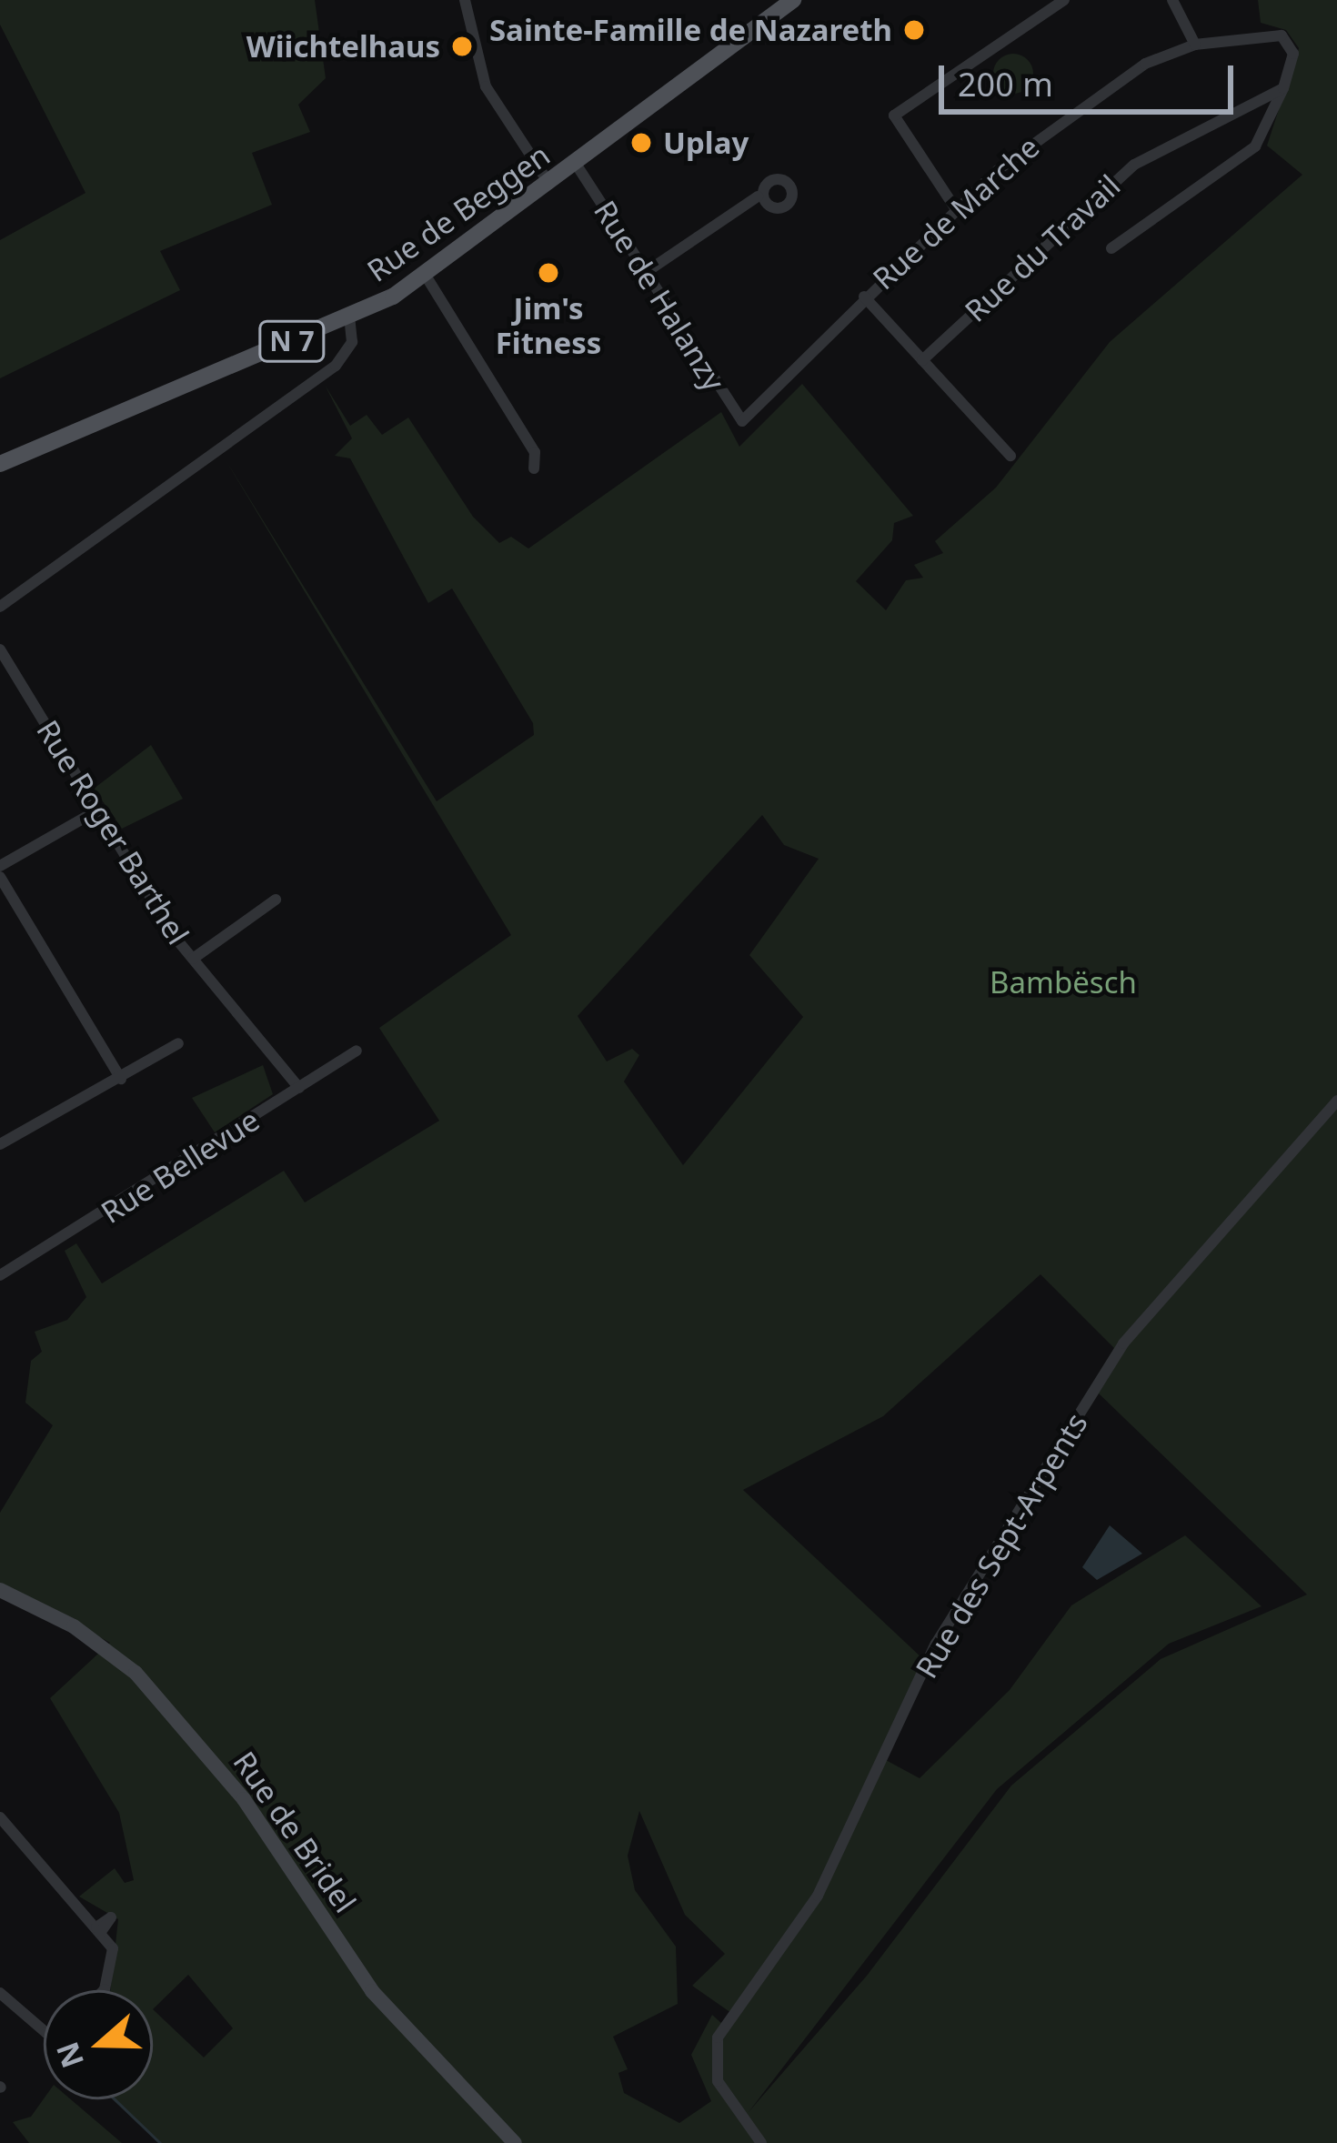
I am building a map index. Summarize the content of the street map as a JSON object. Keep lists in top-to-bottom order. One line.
{"streets":{"main road":["Rue de Beggen","N 7","Rue de Bridel"],"street":["Rue de Marche","Rue du Travail","Rue de Halanzy","Rue Roger Barthel","Rue Bellevue","Rue des Sept-Arpents"]},"crossings":[["Rue de Beggen","Rue de Halanzy"],["Rue de Marche","Rue de Halanzy"],["Rue Roger Barthel","Rue Bellevue"]],"parks":["Bambësch"],"places":["Sainte-Famille de Nazareth","Wiichtelhaus","Uplay","Jim's Fitness"],"scale_bar":"200 m","north":"left"}
